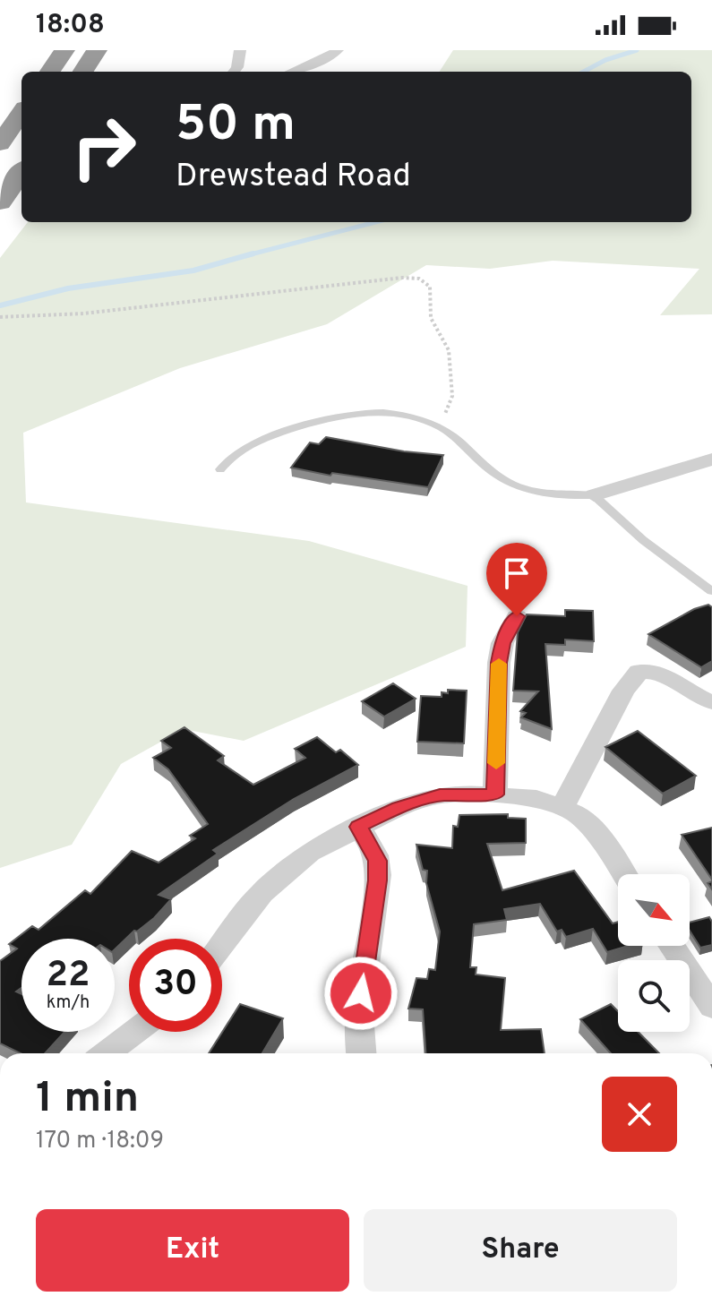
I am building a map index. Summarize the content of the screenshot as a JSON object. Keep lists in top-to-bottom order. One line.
{"north":"bottom right","page":{"status":"18:08","turn":["50 m","Drewstead Road"],"speed":"22 km/h","limit":"30","heading":["1 min","170 m · 18:09"],"buttons":["Exit","Share"]}}
